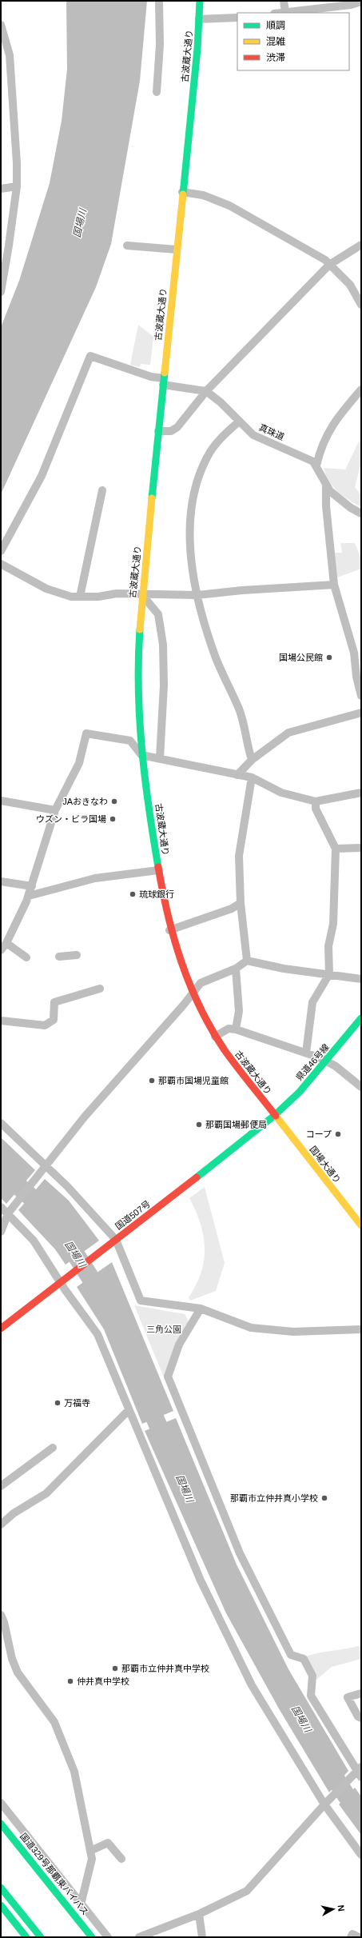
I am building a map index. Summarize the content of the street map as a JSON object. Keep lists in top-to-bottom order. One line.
{"streets":{"main road":["古波蔵大通り","県道46号線","国場大通り","国道507号","国道329号那覇東バイパス"],"street":["真珠道"]},"crossings":[["古波蔵大通り","真珠道"],["古波蔵大通り","県道46号線"],["古波蔵大通り","国場大通り"],["古波蔵大通り","国道507号"],["県道46号線","国場大通り"],["県道46号線","国道507号"],["国場大通り","国道507号"]],"water":["国場川"],"parks":["三角公園"],"places":["国場公民館","JAおきなわ","ウズン・ビラ国場","琉球銀行","那覇市国場児童館","那覇国場郵便局","コープ","万福寺","那覇市立仲井真小学校","那覇市立仲井真中学校","仲井真中学校"],"legend":["順調","混雑","渋滞"],"north":"right"}
